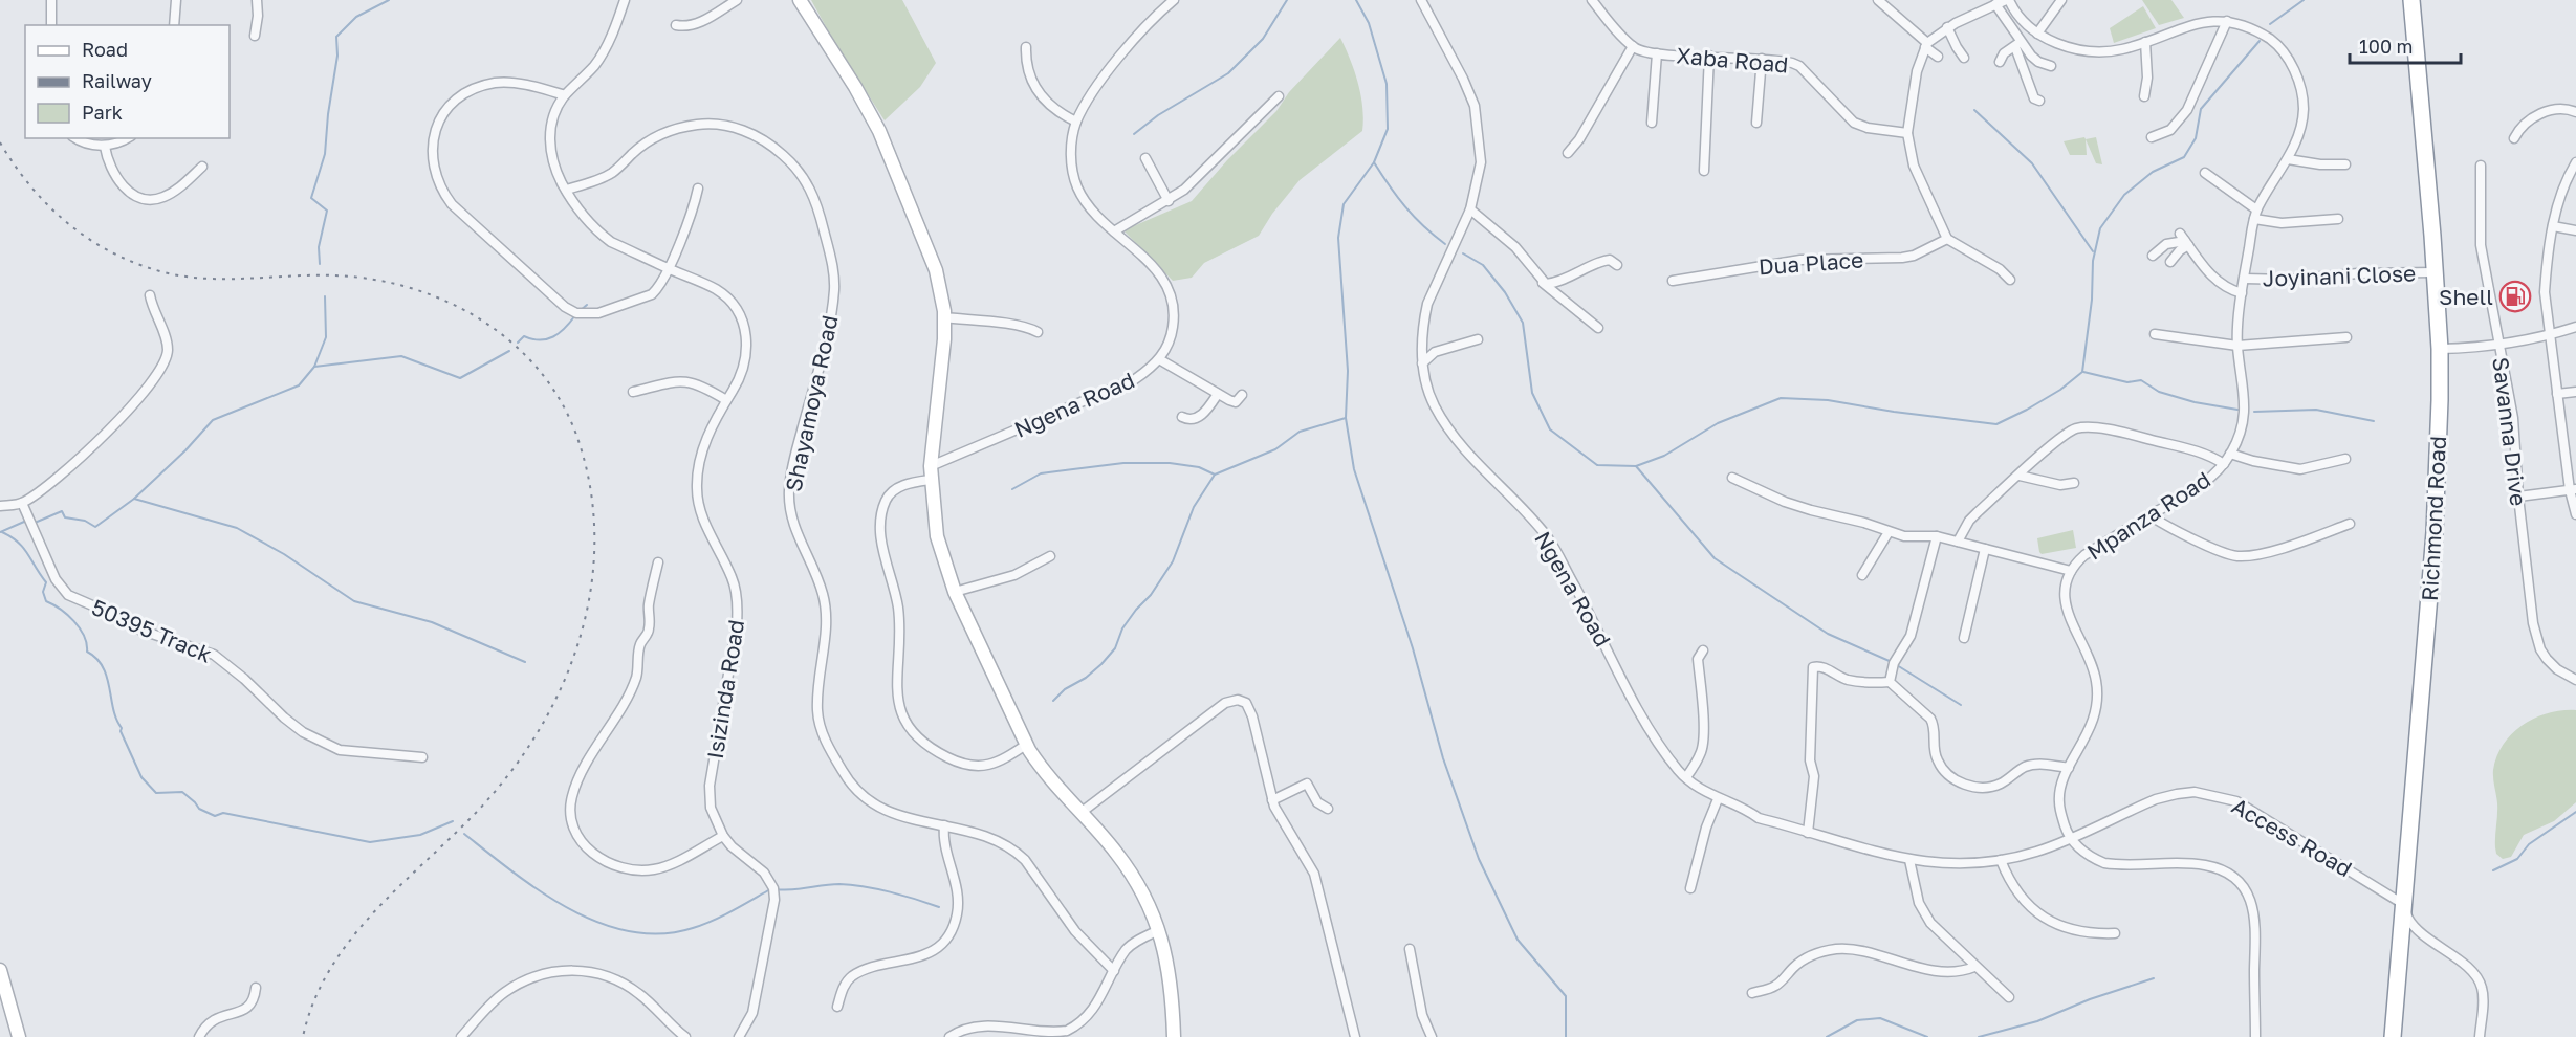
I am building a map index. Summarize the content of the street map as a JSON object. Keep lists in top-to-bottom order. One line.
{"streets":{"highway":["Richmond Road"],"street":["Xaba Road","Dua Place","Joyinani Close","Shayamoya Road","Ngena Road","Savanna Drive","Mpanza Road","50395 Track","Isizinda Road","Access Road"]},"crossings":[["Joyinani Close","Mpanza Road"],["Joyinani Close","Richmond Road"],["Shayamoya Road","Isizinda Road"],["Ngena Road","Mpanza Road"],["Ngena Road","Access Road"],["Mpanza Road","Access Road"],["Richmond Road","Access Road"]],"places":{"fuel station":["Shell"]},"legend":["Road","Railway","Park"],"scale_bar":"100 m"}
